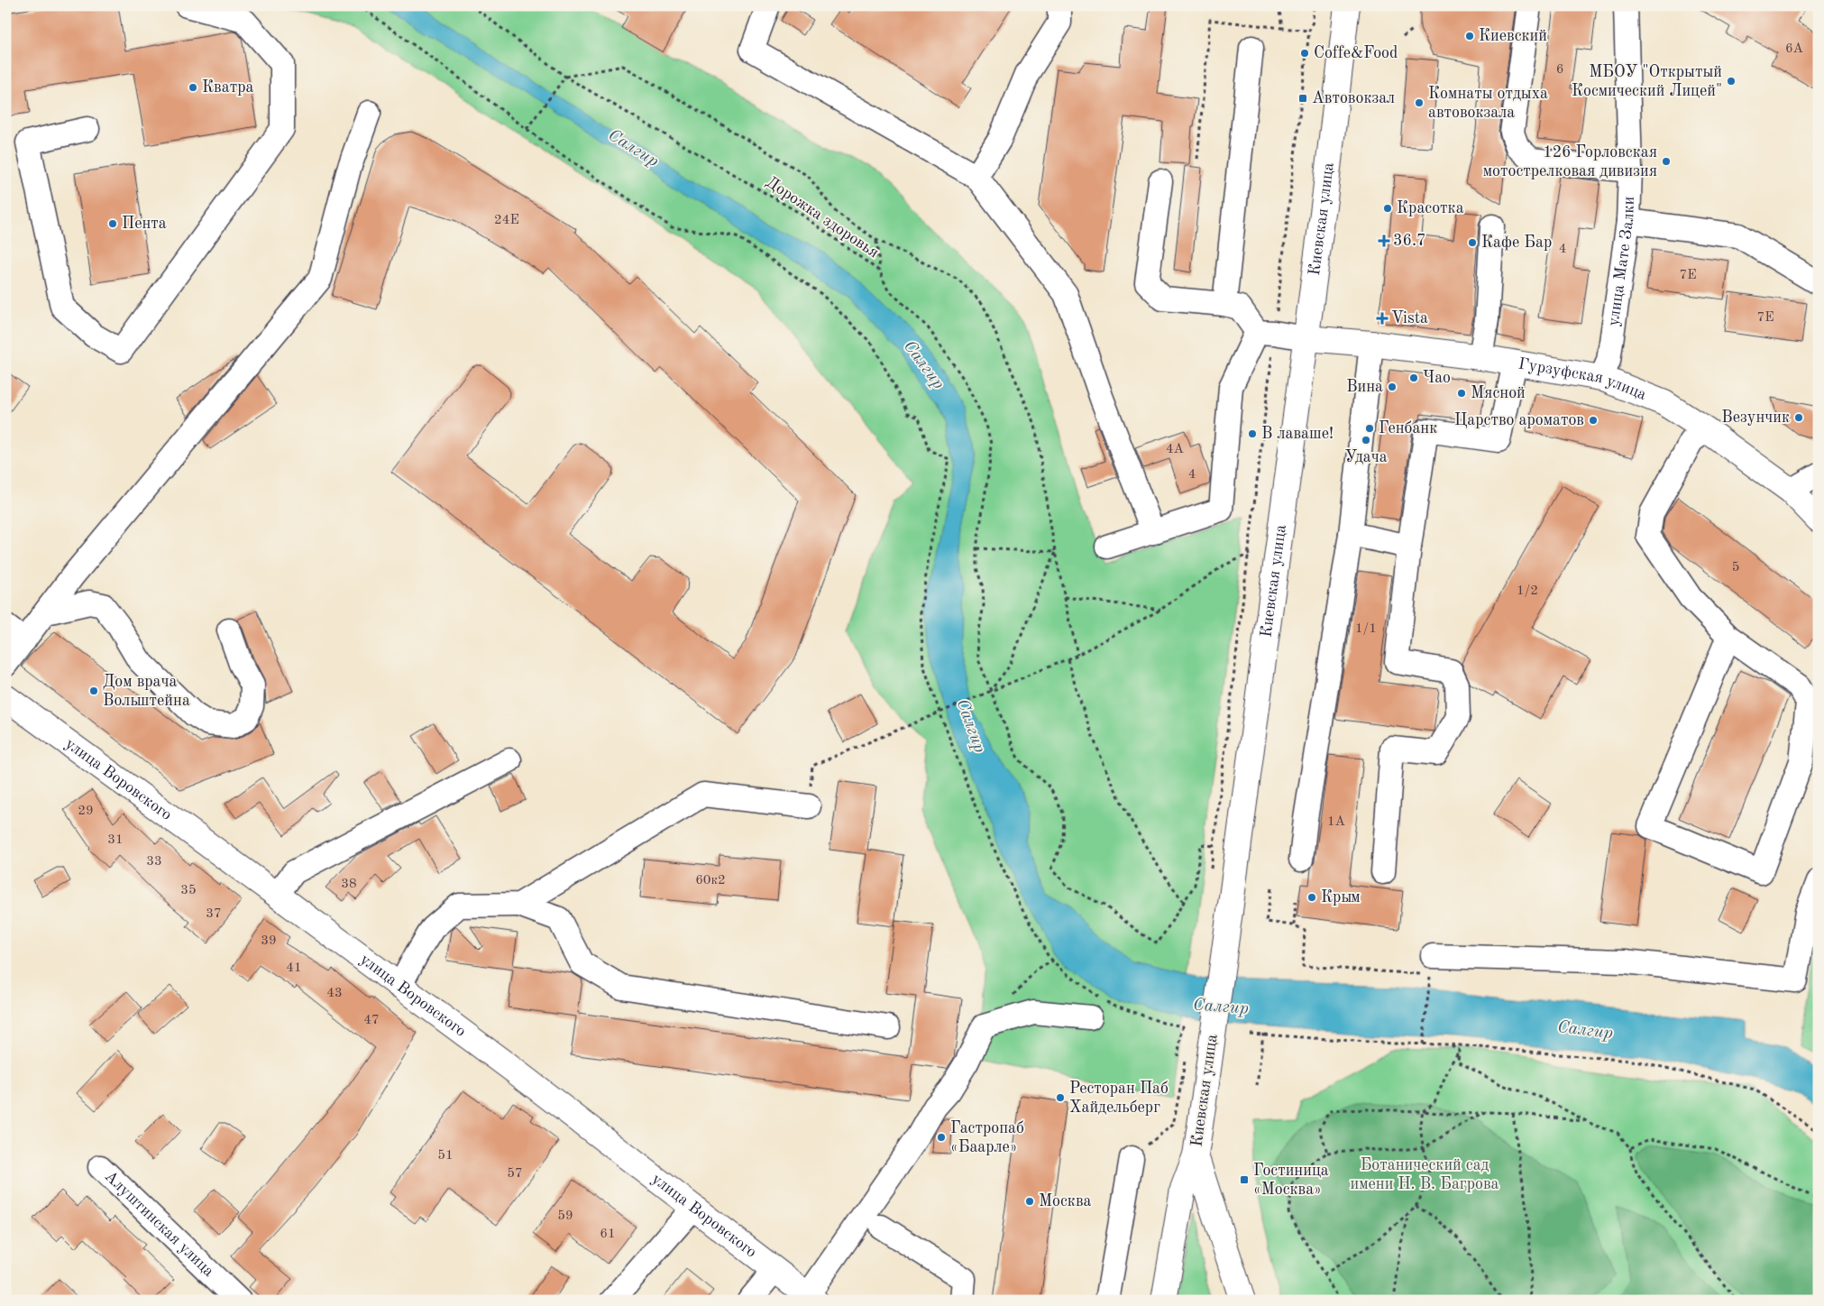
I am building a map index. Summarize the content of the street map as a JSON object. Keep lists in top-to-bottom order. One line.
{"streets":{"main road":["Киевская улица","Гурзуфская улица","улица Воровского"],"street":["улица Мате Залки","Алуштинская улица"],"path":["Дорожка здоровья"]},"crossings":[["Киевская улица","Гурзуфская улица"],["улица Мате Залки","Гурзуфская улица"]],"water":["Салгир"],"parks":["Ботанический сад имени Н. В. Багрова"],"places":{"other":["Киевский","Coffe&Food","МБОУ \"Открытый Космический Лицей\"","Кватра","Комнаты отдыха автовокзала","126 Горловская мотострелковая дивизия","Красотка","Пента","Кафе Бар","Чао","Вина","Мясной","Везунчик","Царство ароматов","Генбанк","В лаваше!","Удача","Дом врача Вольштейна","Крым","Ресторан Паб Хайдельберг","Гастропаб «Баарле»","Москва"],"transit":["Автовокзал","Гостиница «Москва»"],"health":["36.7","Vista"]},"house_numbers":["6А","6","24Е","4","7Е","7Е","4А","4","5","1/2","1/1","29","1А","31","33","60к2","38","35","37","39","41","43","47","51","57","59","61"]}
